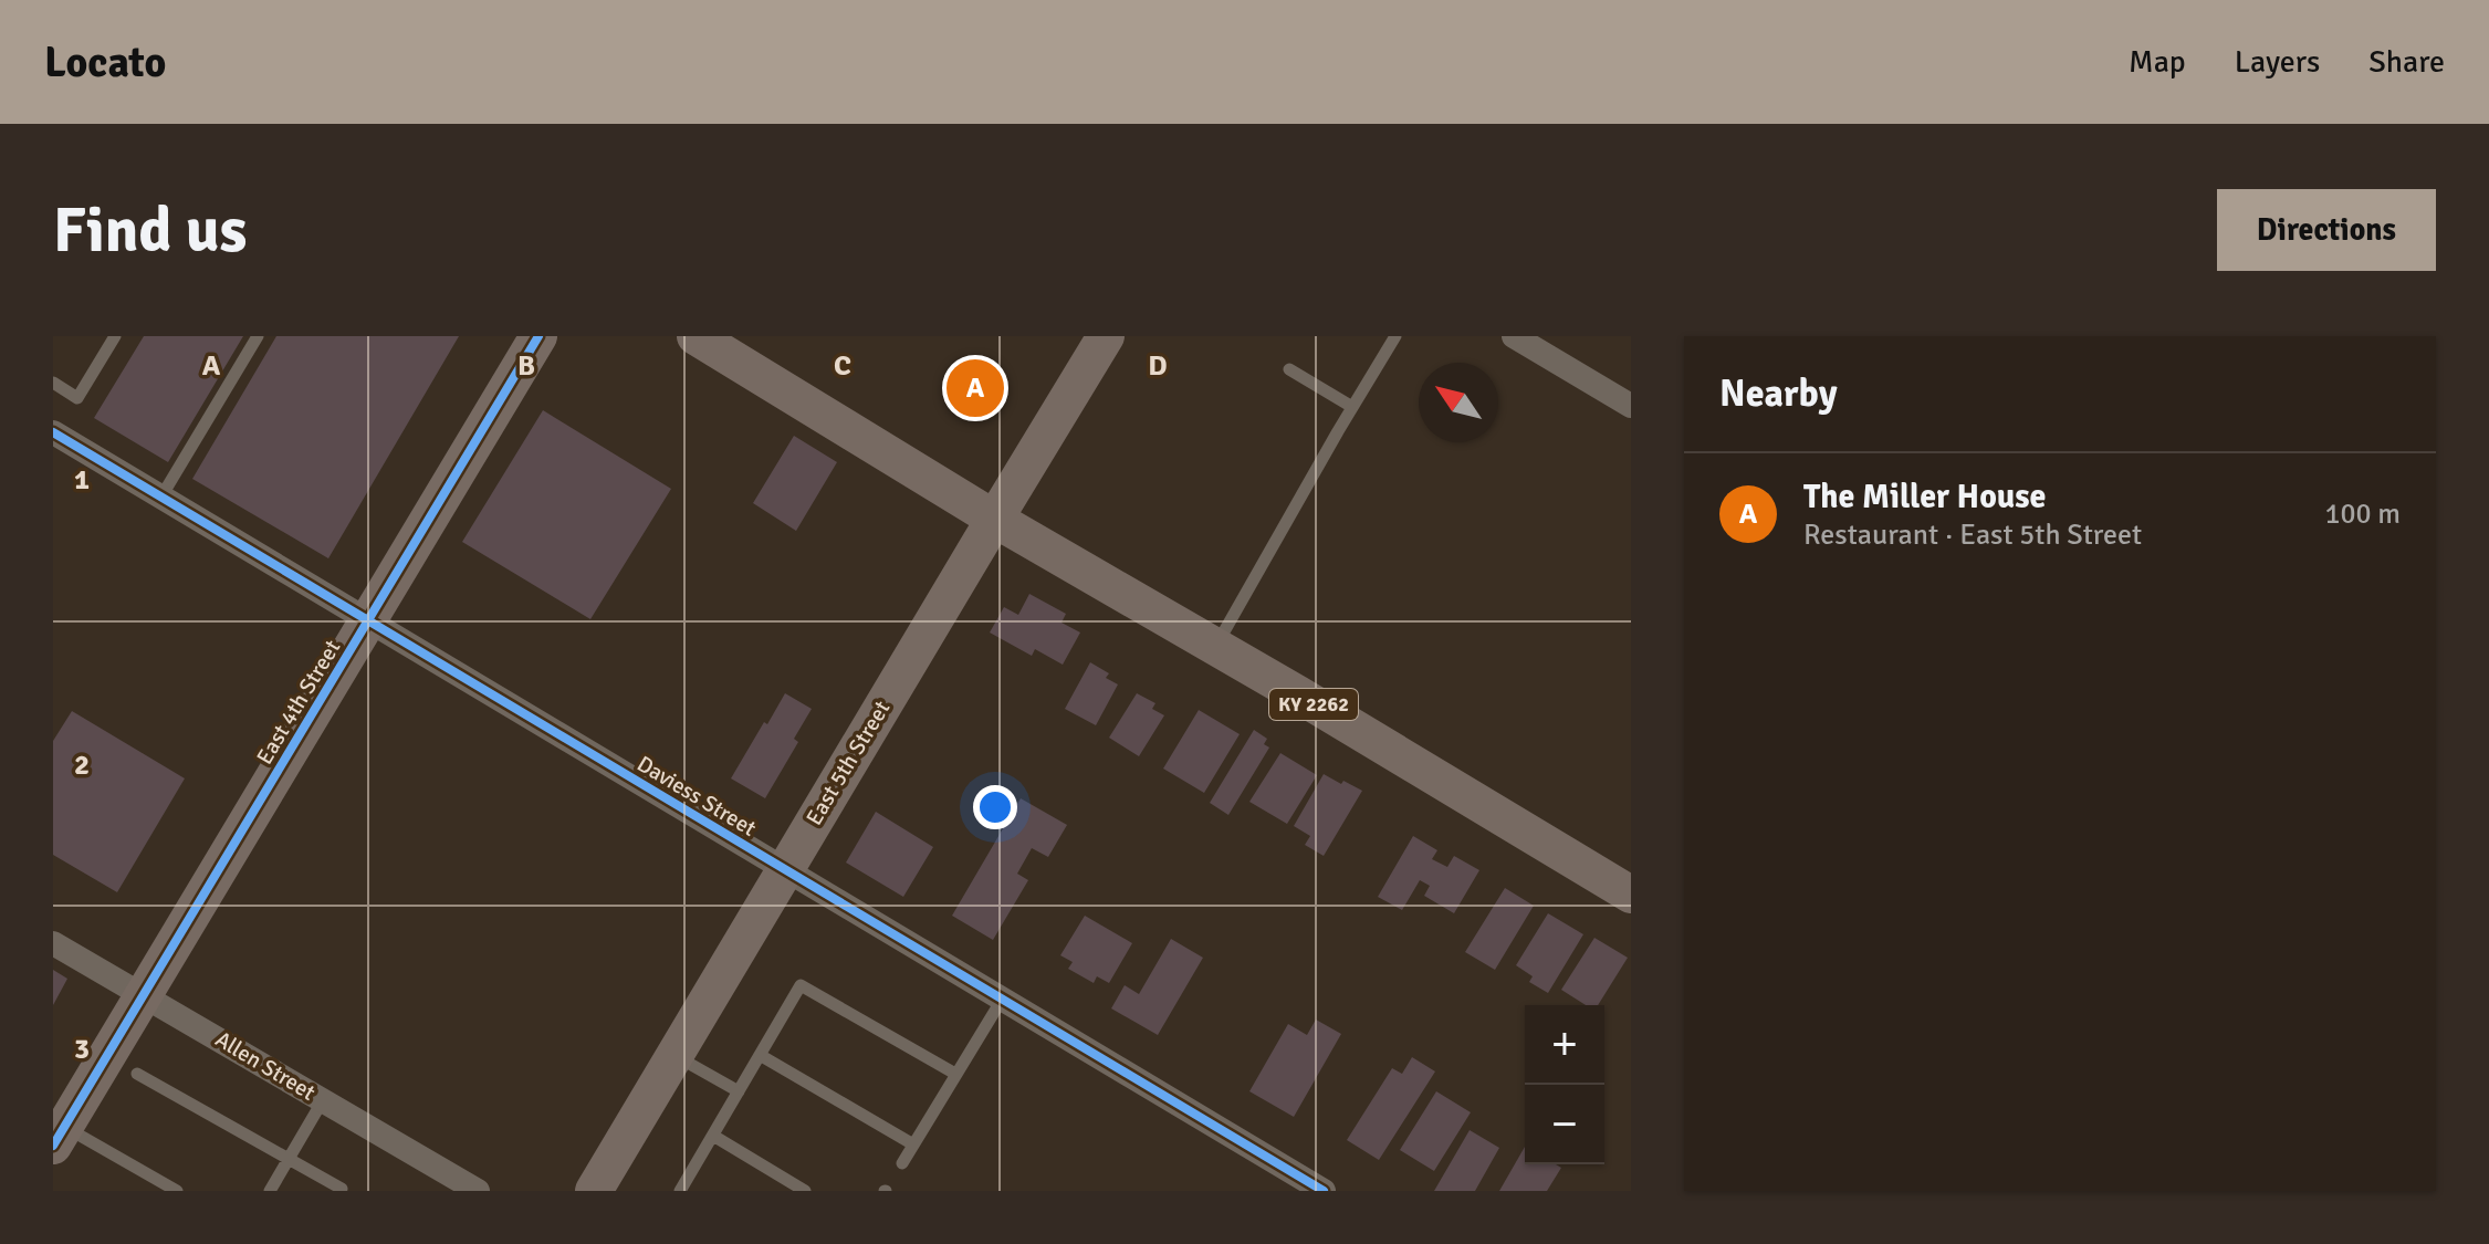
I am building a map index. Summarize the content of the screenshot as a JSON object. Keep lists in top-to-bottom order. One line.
{"streets":{"main road":["East 4th Street","KY 2262","East 5th Street"],"street":["Daviess Street","Allen Street"]},"crossings":[["East 4th Street","Daviess Street"],["East 4th Street","Allen Street"],["KY 2262","East 5th Street"],["East 5th Street","Daviess Street"]],"north":"top left","page":{"header":"Locato","nav":["Map","Layers","Share"],"buttons":"Directions","title":"Find us","heading":"Nearby","pins":"A","list":[{"mark":"A","name":"The Miller House","note":"Restaurant · East 5th Street","value":"100 m"}],"map_buttons":["+","−"]},"grid":{"columns":["A","B","C","D"],"rows":["1","2","3"]}}
